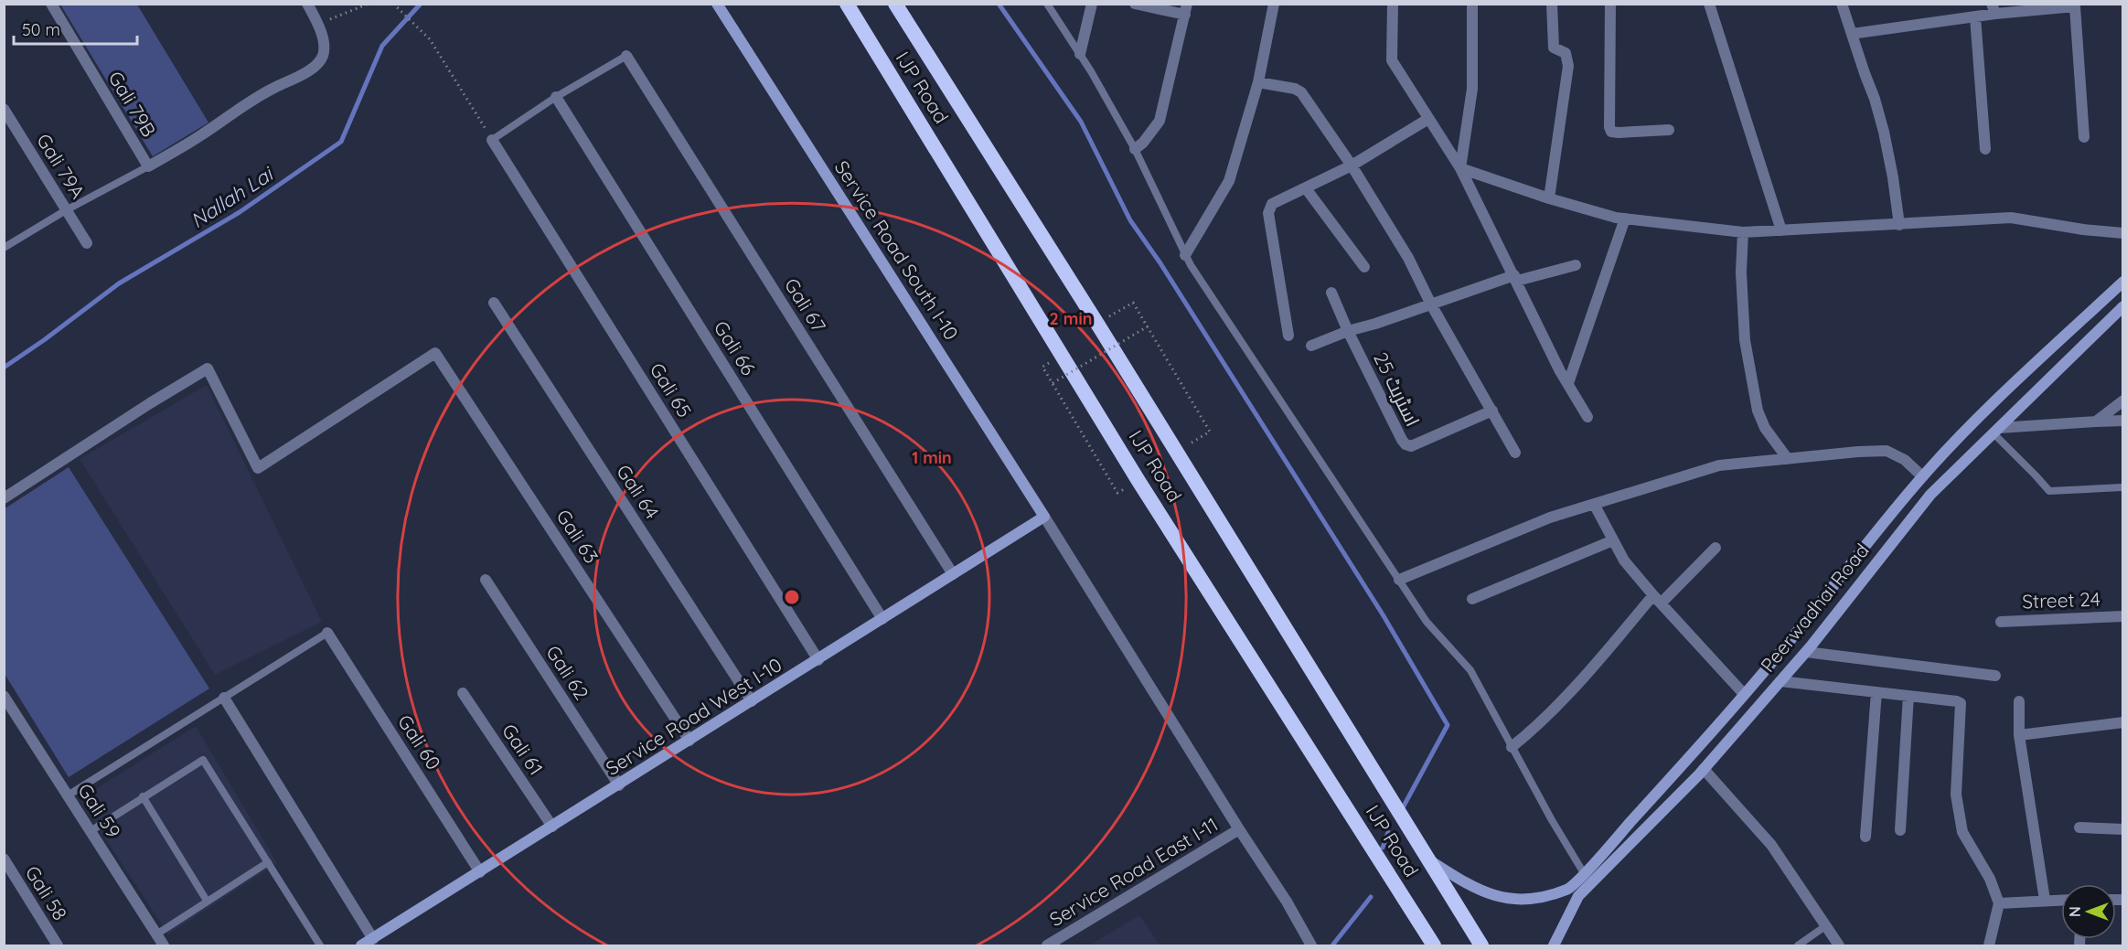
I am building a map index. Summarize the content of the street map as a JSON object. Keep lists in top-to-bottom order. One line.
{"streets":{"highway":["IJP Road"],"main road":["Service Road South I-10","Peerwadhai Road","Service Road West I-10"],"street":["Gali 79B","Gali 79A","Gali 67","Gali 66","اسٹریٹ 25","Gali 65","Gali 64","Gali 63","Street 24","Gali 62","Gali 60","Gali 61","Gali 59","Service Road East I-11","Gali 58"]},"crossings":[["Service Road South I-10","Service Road West I-10"],["Gali 67","Service Road West I-10"],["Gali 66","Service Road West I-10"],["Gali 65","Service Road West I-10"],["Gali 64","Service Road West I-10"],["Gali 63","Service Road West I-10"],["Gali 62","Service Road West I-10"],["Service Road West I-10","Gali 60"],["Service Road West I-10","Gali 61"]],"water":["Nallah Lai"],"scale_bar":"50 m","north":"left","rings":["2 min","1 min"]}
